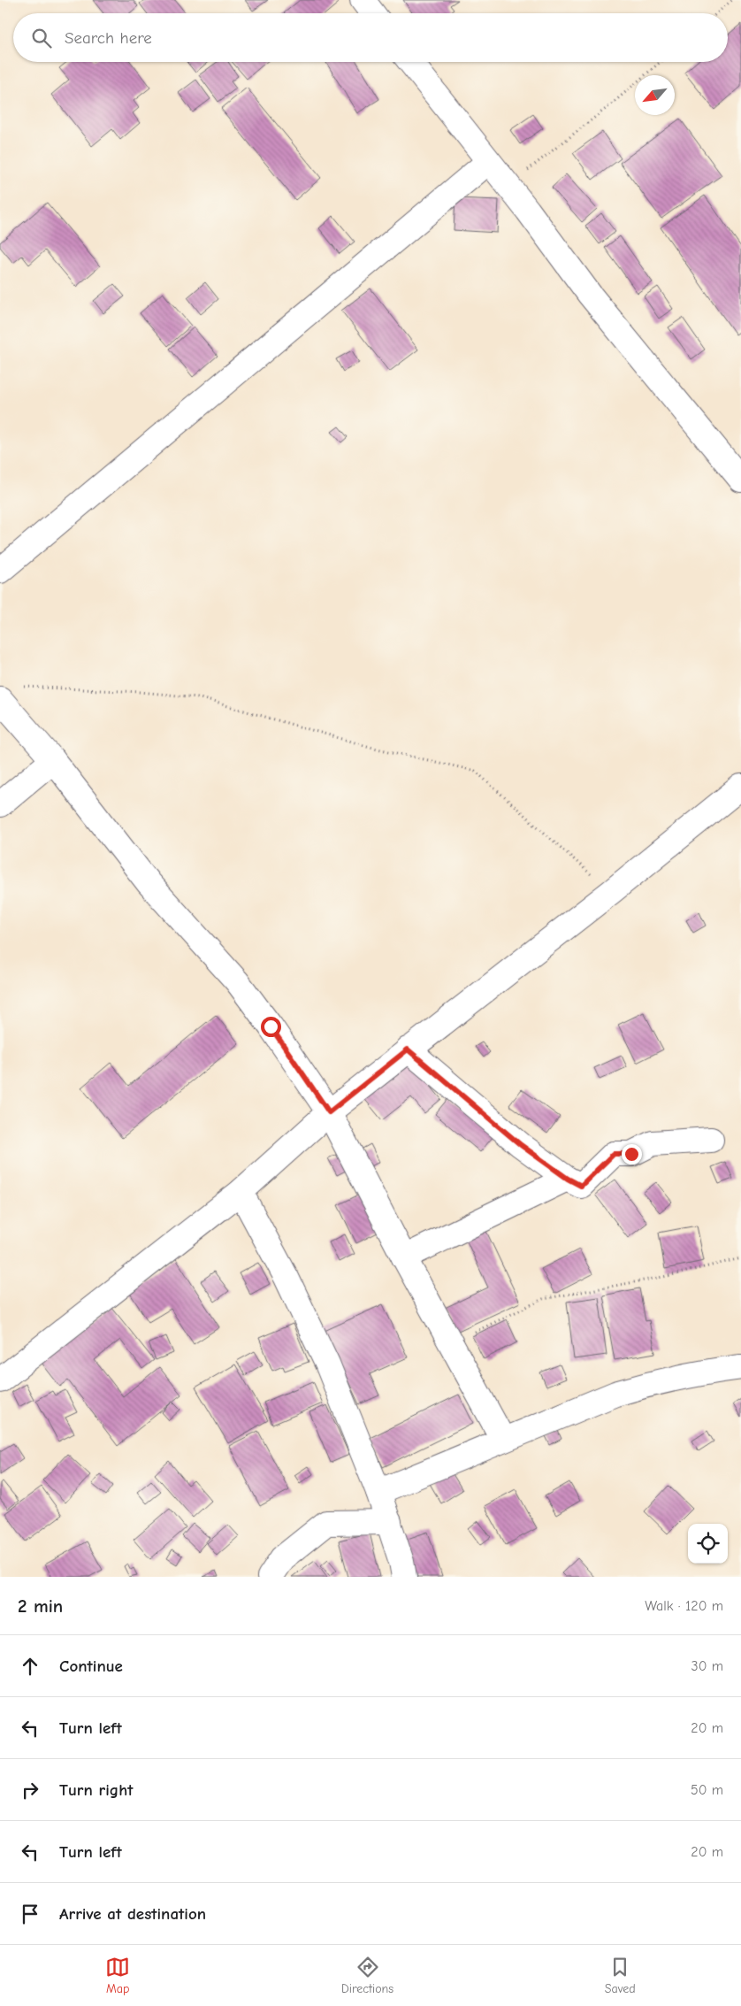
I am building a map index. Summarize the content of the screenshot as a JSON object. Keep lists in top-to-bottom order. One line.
{"north":"bottom left","page":{"search":"Search here","heading":["2 min","Walk · 120 m"],"list":[["Continue","30 m"],["Turn left","20 m"],["Turn right","50 m"],["Turn left","20 m"],"Arrive at destination"],"nav":["Map","Directions","Saved"]}}
